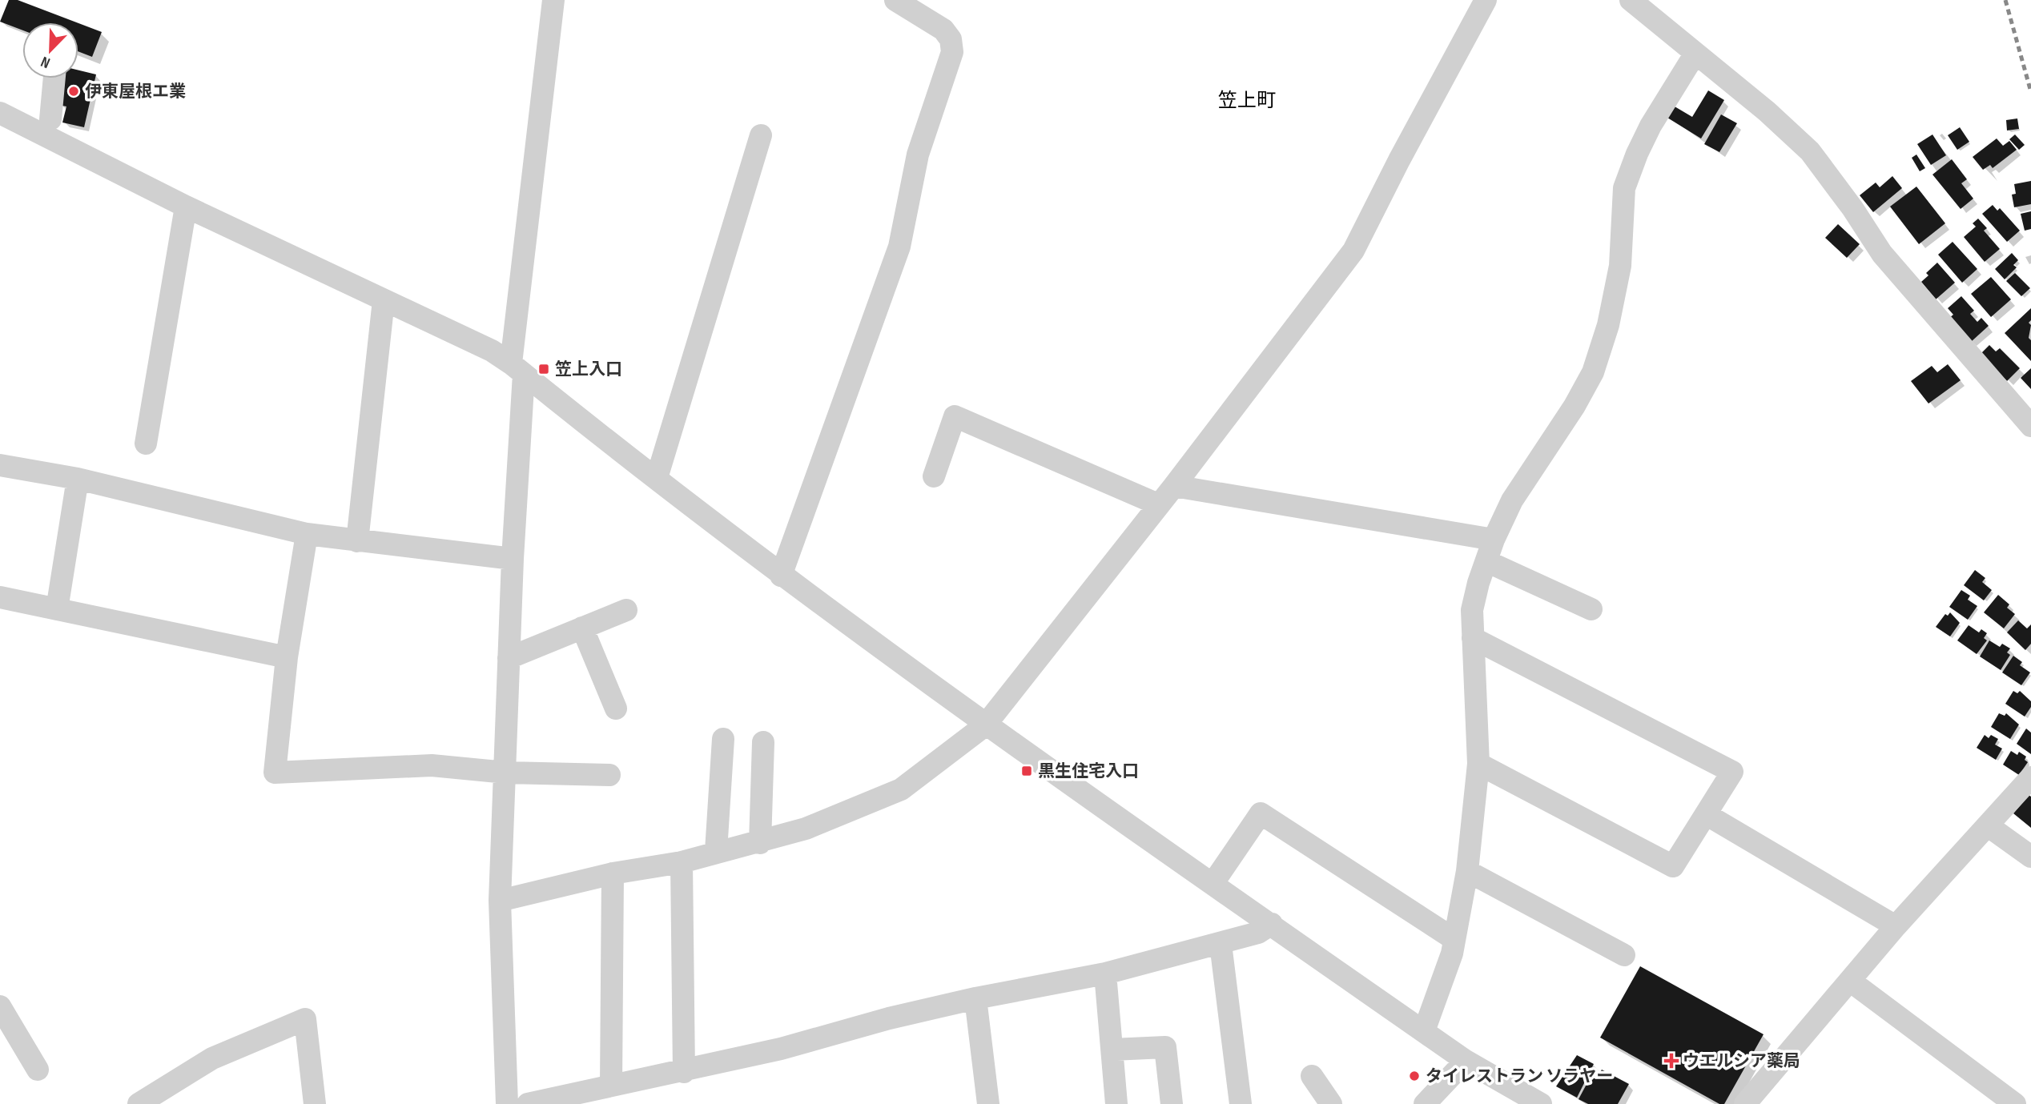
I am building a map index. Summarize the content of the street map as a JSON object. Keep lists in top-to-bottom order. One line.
{"districts":["笠上町"],"places":{"other":["伊東屋根エ業","タイレストラン ソラヤー"],"transit":["笠上入口","黒生住宅入口"],"health":["ウエルシア薬局"]},"north":"bottom left"}
